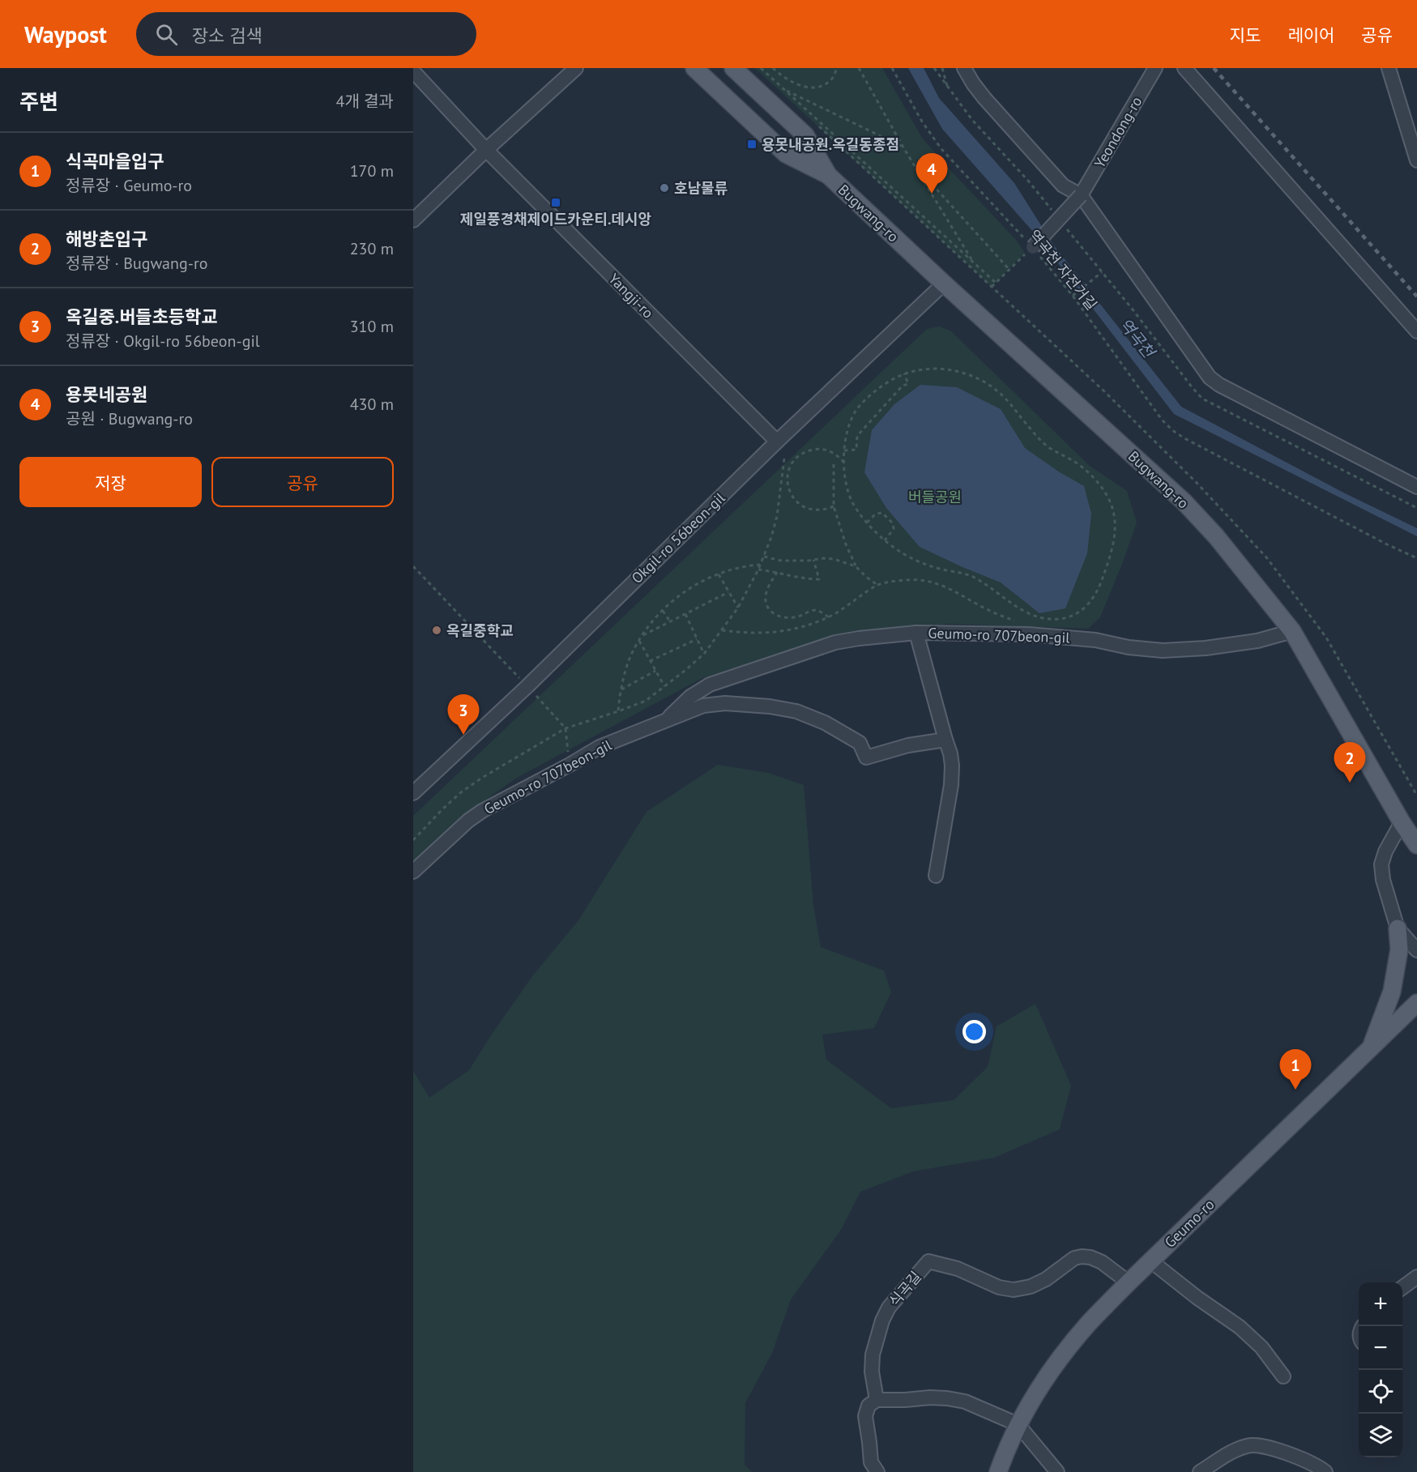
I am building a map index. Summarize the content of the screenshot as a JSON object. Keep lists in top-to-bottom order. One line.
{"streets":{"main road":["Bugwang-ro","Geumo-ro"],"street":["Yeondong-ro","Yangji-ro","Okgil-ro 56beon-gil","Geumo-ro 707beon-gil","식곡길"],"path":["역곡천 자전거길"]},"crossings":[["Yeondong-ro","역곡천 자전거길"],["Bugwang-ro","Okgil-ro 56beon-gil"],["Bugwang-ro","Geumo-ro 707beon-gil"],["Yangji-ro","Okgil-ro 56beon-gil"],["Geumo-ro","식곡길"]],"water":["역곡천"],"parks":["버들공원"],"places":{"transit":["용못내공원.옥길동종점","제일풍경채제이드카운티.데시앙"],"other":["호남물류","옥길중학교"]},"page":{"header":"Waypost","search":"장소 검색","nav":["지도","레이어","공유"],"heading":["주변","4개 결과"],"list":[{"mark":"1","name":"식곡마을입구","note":"정류장 · Geumo-ro","value":"170 m"},{"mark":"2","name":"해방촌입구","note":"정류장 · Bugwang-ro","value":"230 m"},{"mark":"3","name":"옥길중.버들초등학교","note":"정류장 · Okgil-ro 56beon-gil","value":"310 m"},{"mark":"4","name":"용못네공원","note":"공원 · Bugwang-ro","value":"430 m"}],"pins":["4","3","2","1"],"buttons":["저장","공유"],"map_buttons":["+","−"]}}
